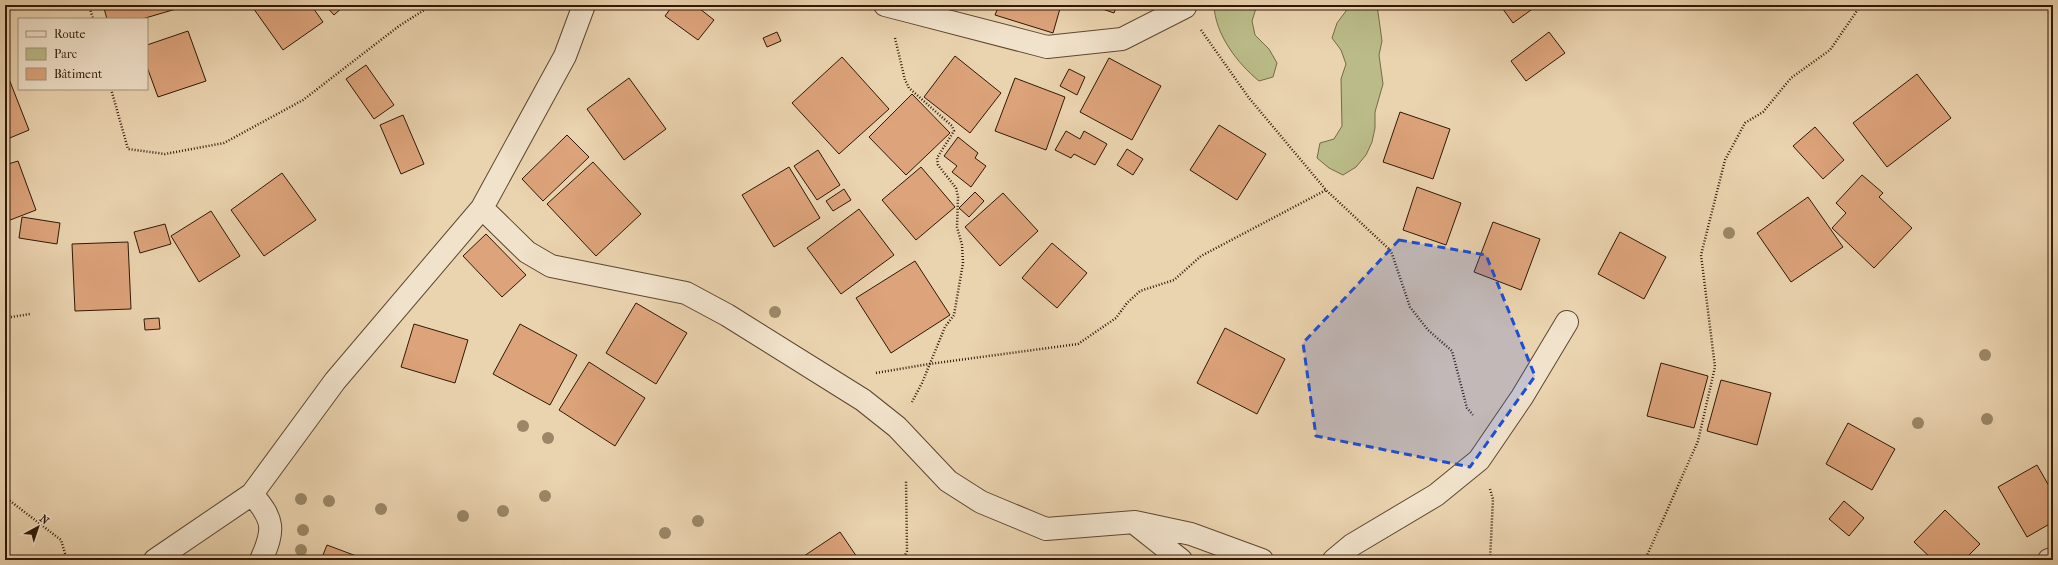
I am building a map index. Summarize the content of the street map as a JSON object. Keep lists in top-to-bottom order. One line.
{"legend":["Route","Parc","Bâtiment"],"north":"top right"}
